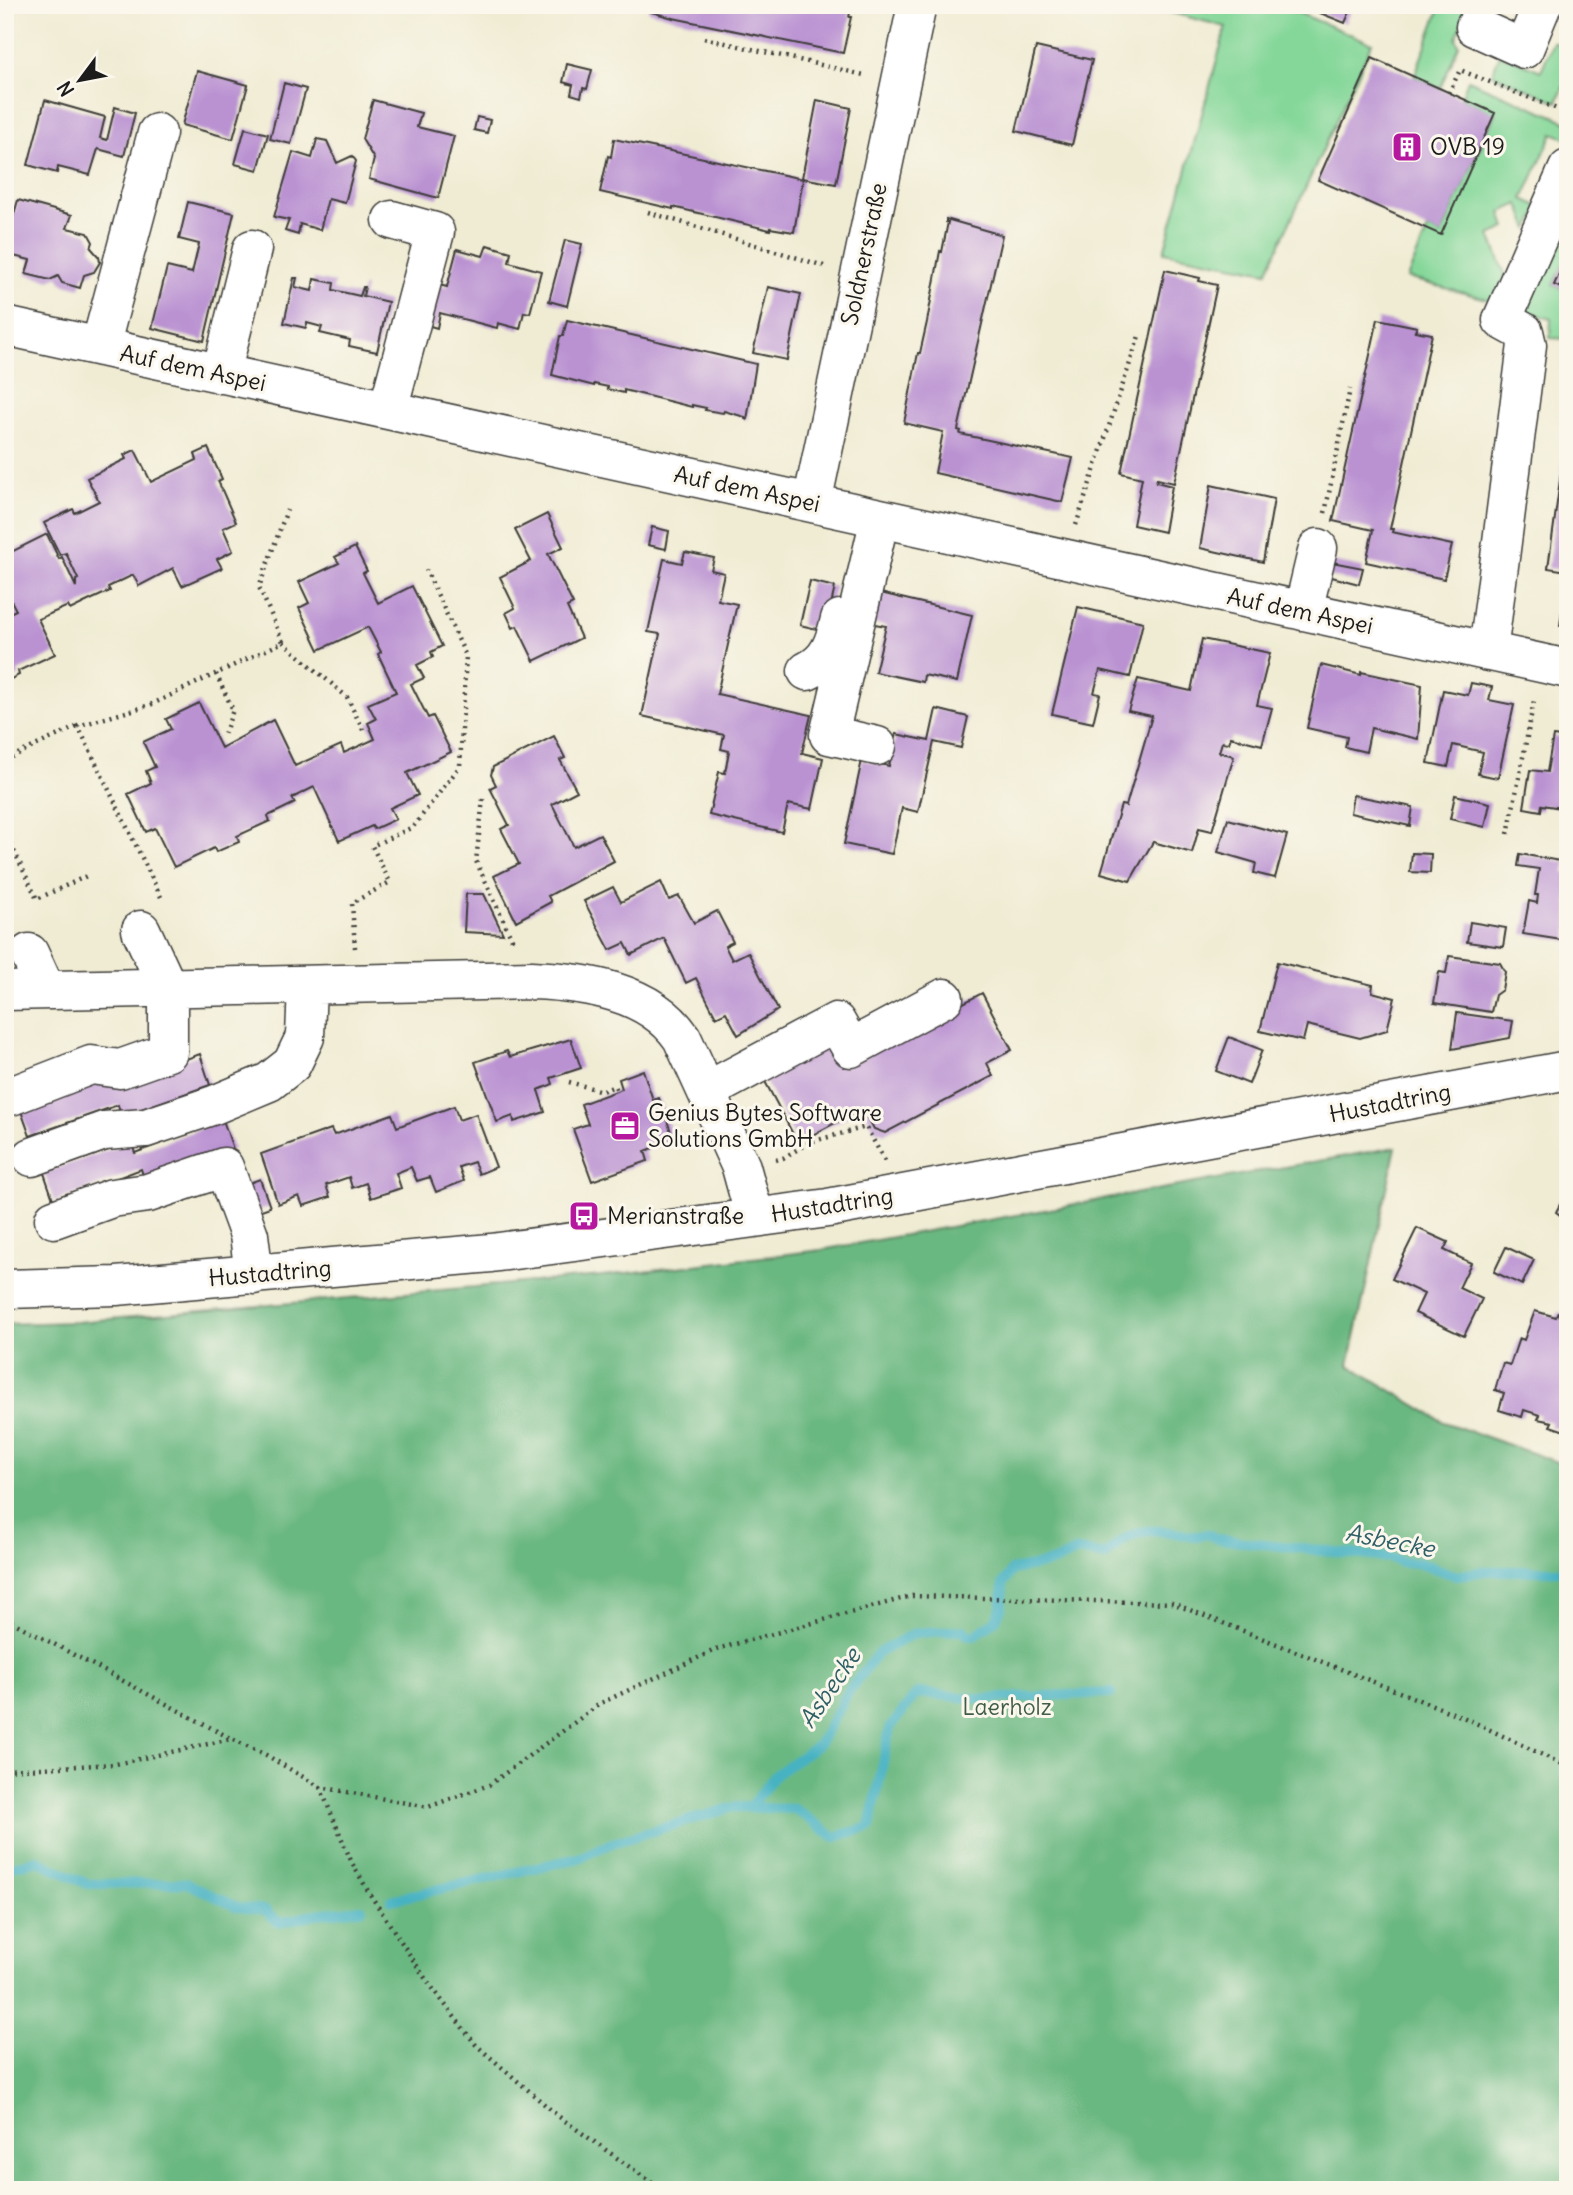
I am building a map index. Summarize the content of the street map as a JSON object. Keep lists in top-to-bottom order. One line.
{"streets":{"street":["Soldnerstraße","Auf dem Aspei","Hustadtring"]},"crossings":[["Soldnerstraße","Auf dem Aspei"]],"water":["Asbecke"],"parks":["Laerholz"],"places":{"building":["OVB 19"],"office":["Genius Bytes Software Solutions GmbH"],"bus stop":["Merianstraße"]},"north":"bottom left"}
